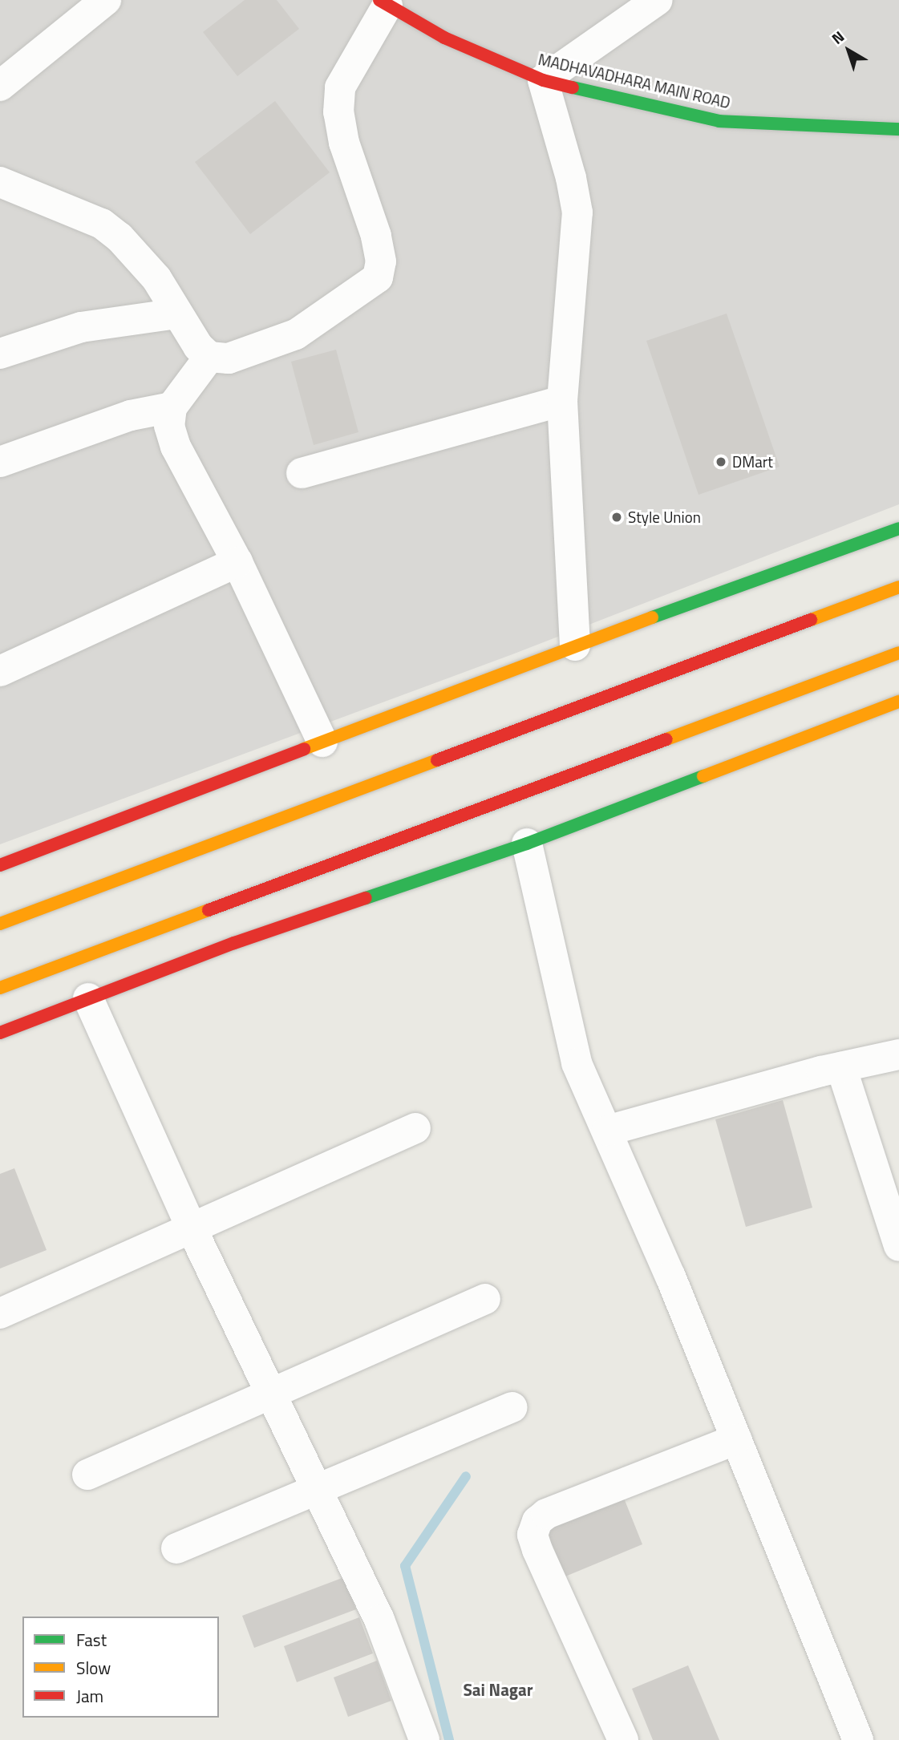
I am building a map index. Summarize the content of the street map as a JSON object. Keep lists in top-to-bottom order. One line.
{"streets":{"main road":["MADHAVADHARA MAIN ROAD"]},"districts":["Sai Nagar"],"places":["DMart","Style Union"],"legend":["Fast","Slow","Jam"],"north":"top left"}
